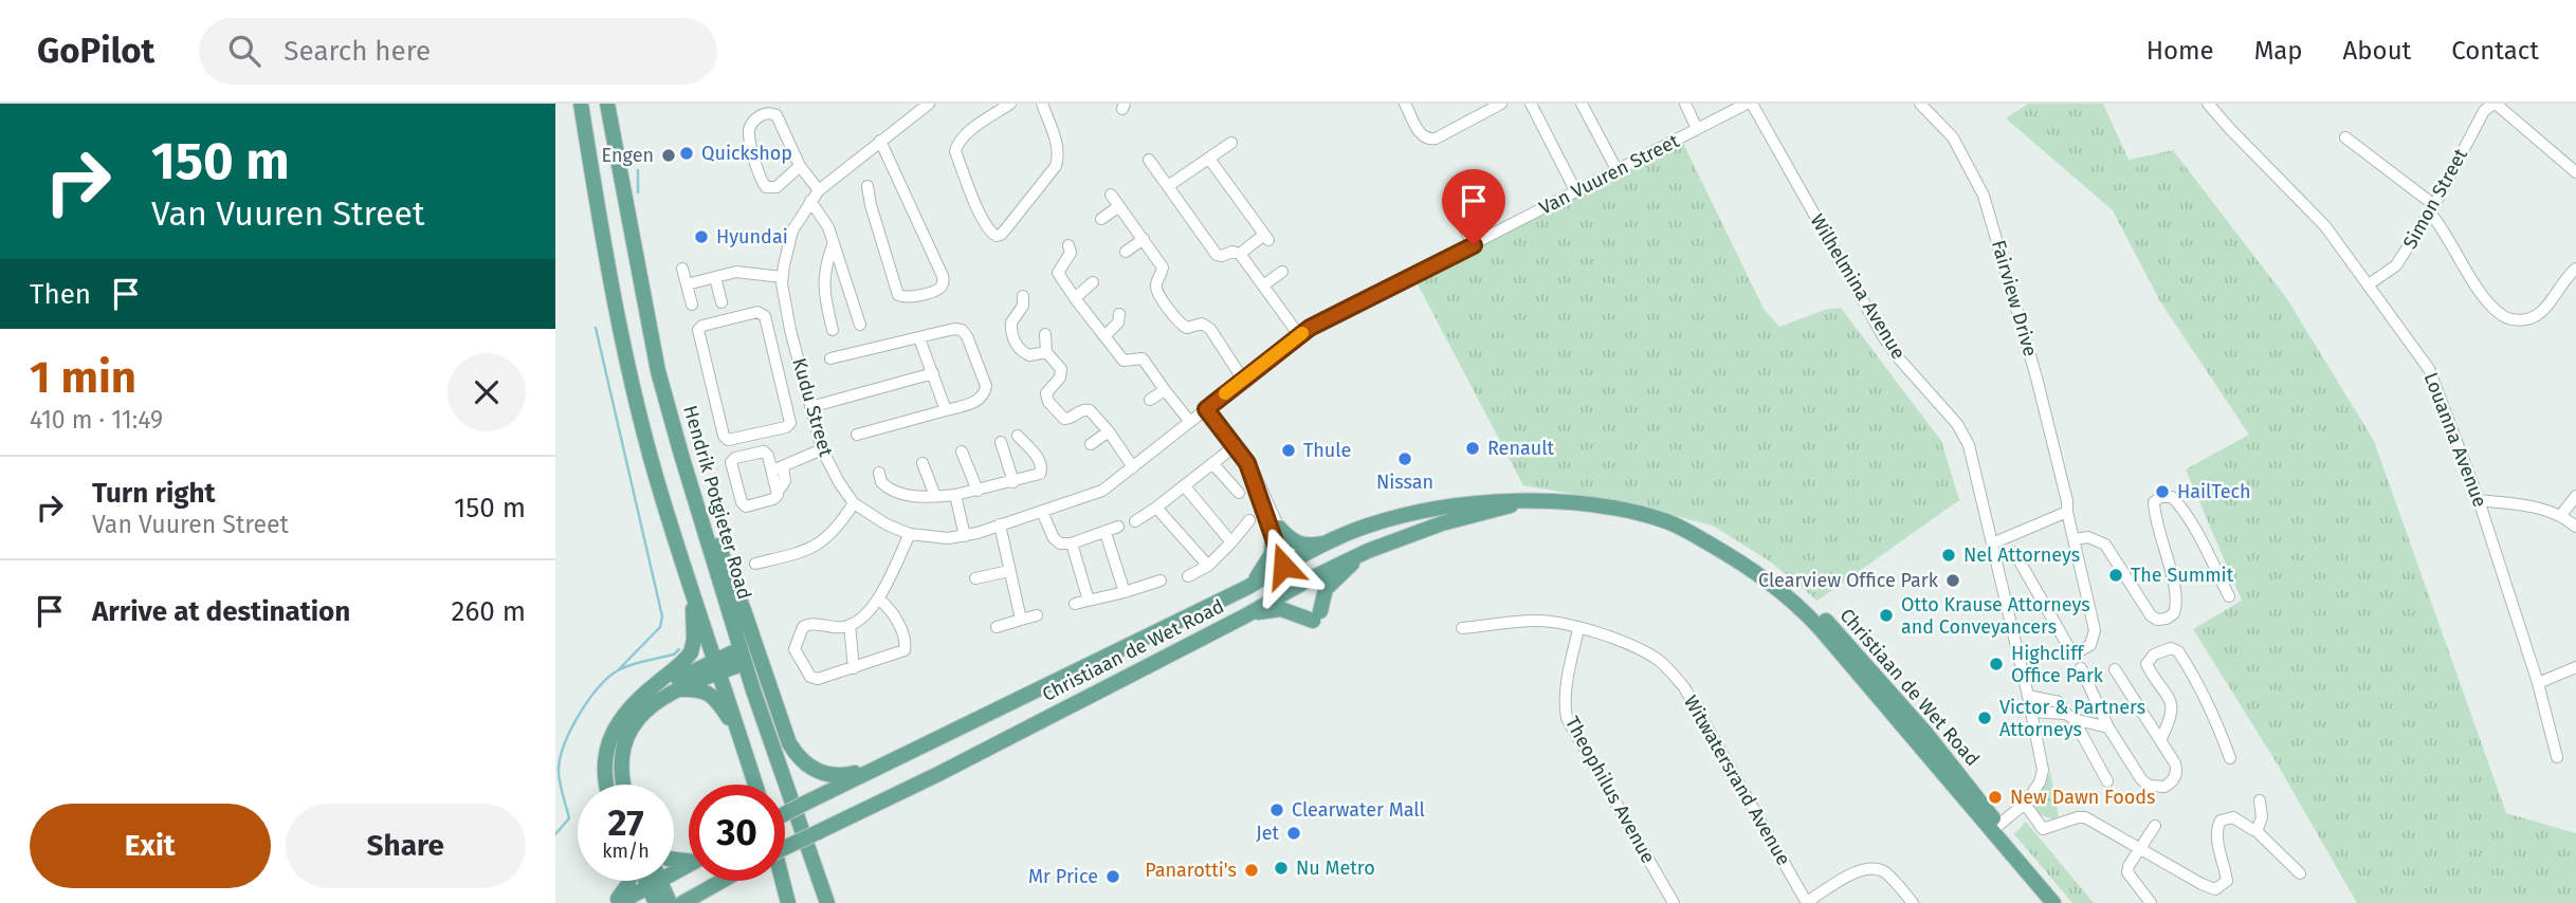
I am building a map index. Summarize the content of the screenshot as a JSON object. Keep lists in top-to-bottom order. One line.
{"streets":{"main road":["Hendrik Potgieter Road","Christiaan de Wet Road"],"street":["Van Vuuren Street","Simon Street","Wilhelmina Avenue","Fairview Drive","Kudu Street","Louanna Avenue","Witwatersrand Avenue","Theophilus Avenue"]},"crossings":[["Van Vuuren Street","Wilhelmina Avenue"],["Van Vuuren Street","Kudu Street"],["Simon Street","Louanna Avenue"],["Wilhelmina Avenue","Christiaan de Wet Road"],["Witwatersrand Avenue","Theophilus Avenue"]],"places":["Quickshop","Engen","Hyundai","Renault","Thule","Nissan","HailTech","Nel Attorneys","The Summit","Clearview Office Park","Otto Krause Attorneys and Conveyancers","Highcliff Office Park","Victor & Partners Attorneys","New Dawn Foods","Clearwater Mall","Jet","Nu Metro","Panarotti's","Mr Price"],"page":{"header":"GoPilot","search":"Search here","nav":["Home","Map","About","Contact"],"turn":["150 m","Van Vuuren Street"],"then":"Then","heading":["1 min","410 m · 11:49"],"list":[{"name":"Turn right","note":"Van Vuuren Street","value":"150 m"},{"name":"Arrive at destination","value":"260 m"}],"speed":"27 km/h","limit":"30","buttons":["Exit","Share"]}}
